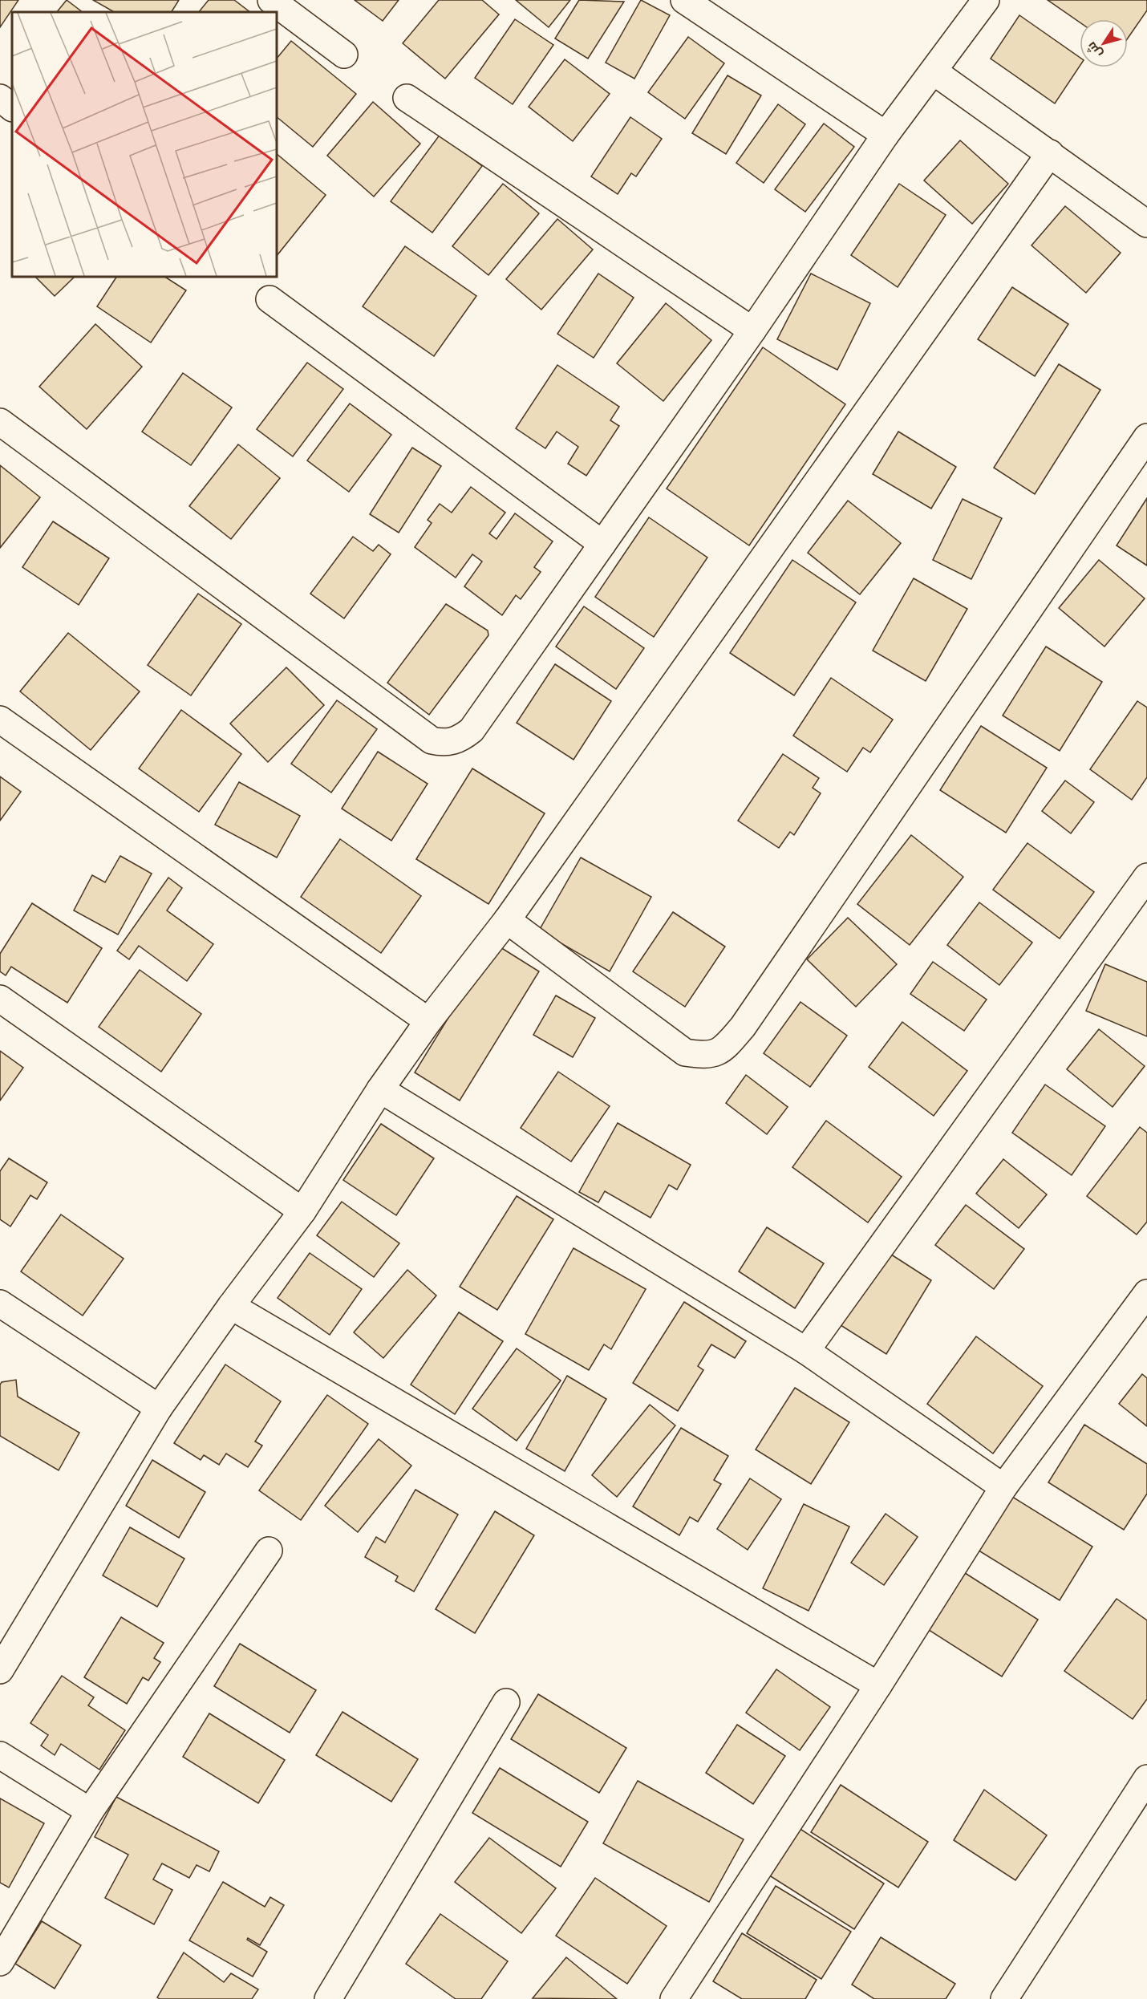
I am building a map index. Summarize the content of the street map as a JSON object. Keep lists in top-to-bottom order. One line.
{"north":"bottom left"}
